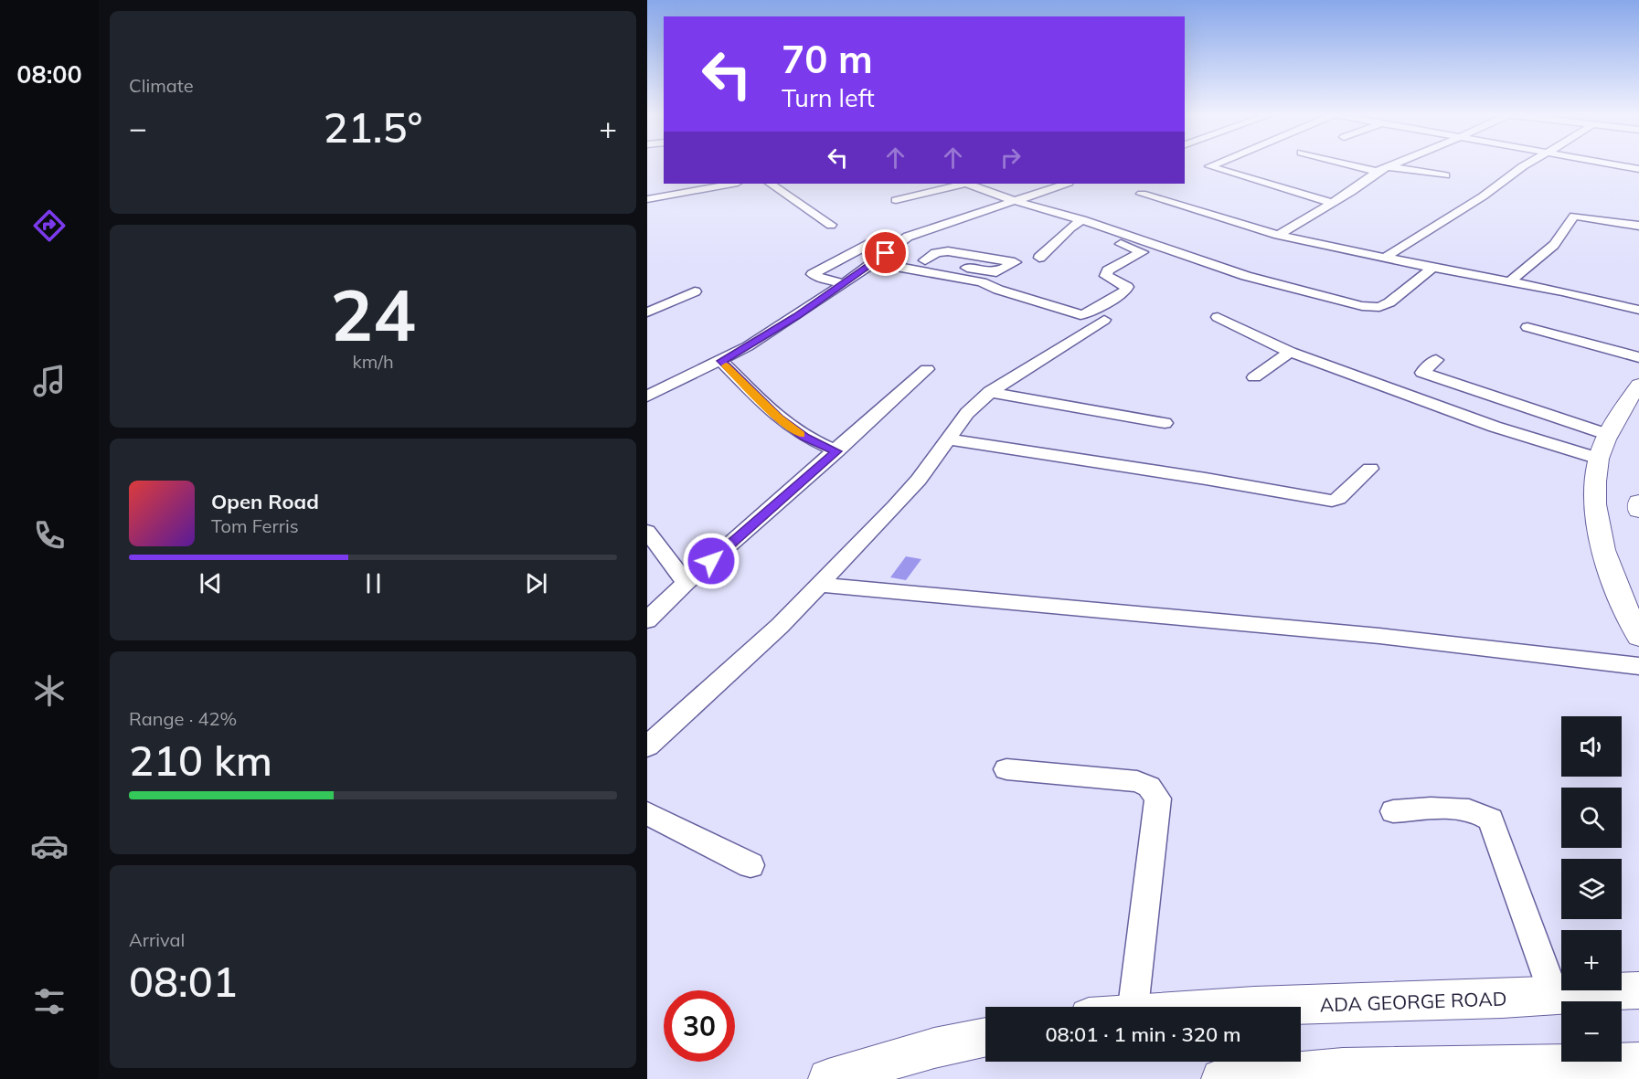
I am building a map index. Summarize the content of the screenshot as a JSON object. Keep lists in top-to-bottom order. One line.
{"streets":{"main road":["ADA GEORGE ROAD"]},"page":{"tabs":"08:00","tile":["Climate",["24","km/h"],["Range · 42%","210 km"],["Arrival","08:01"]],"turn":["70 m","Turn left"],"heat":["−","21.5°","+"],"song":["Open Road","Tom Ferris"],"map_buttons":["+","−"],"limit":"30","trip":"08:01 · 1 min · 320 m"}}
